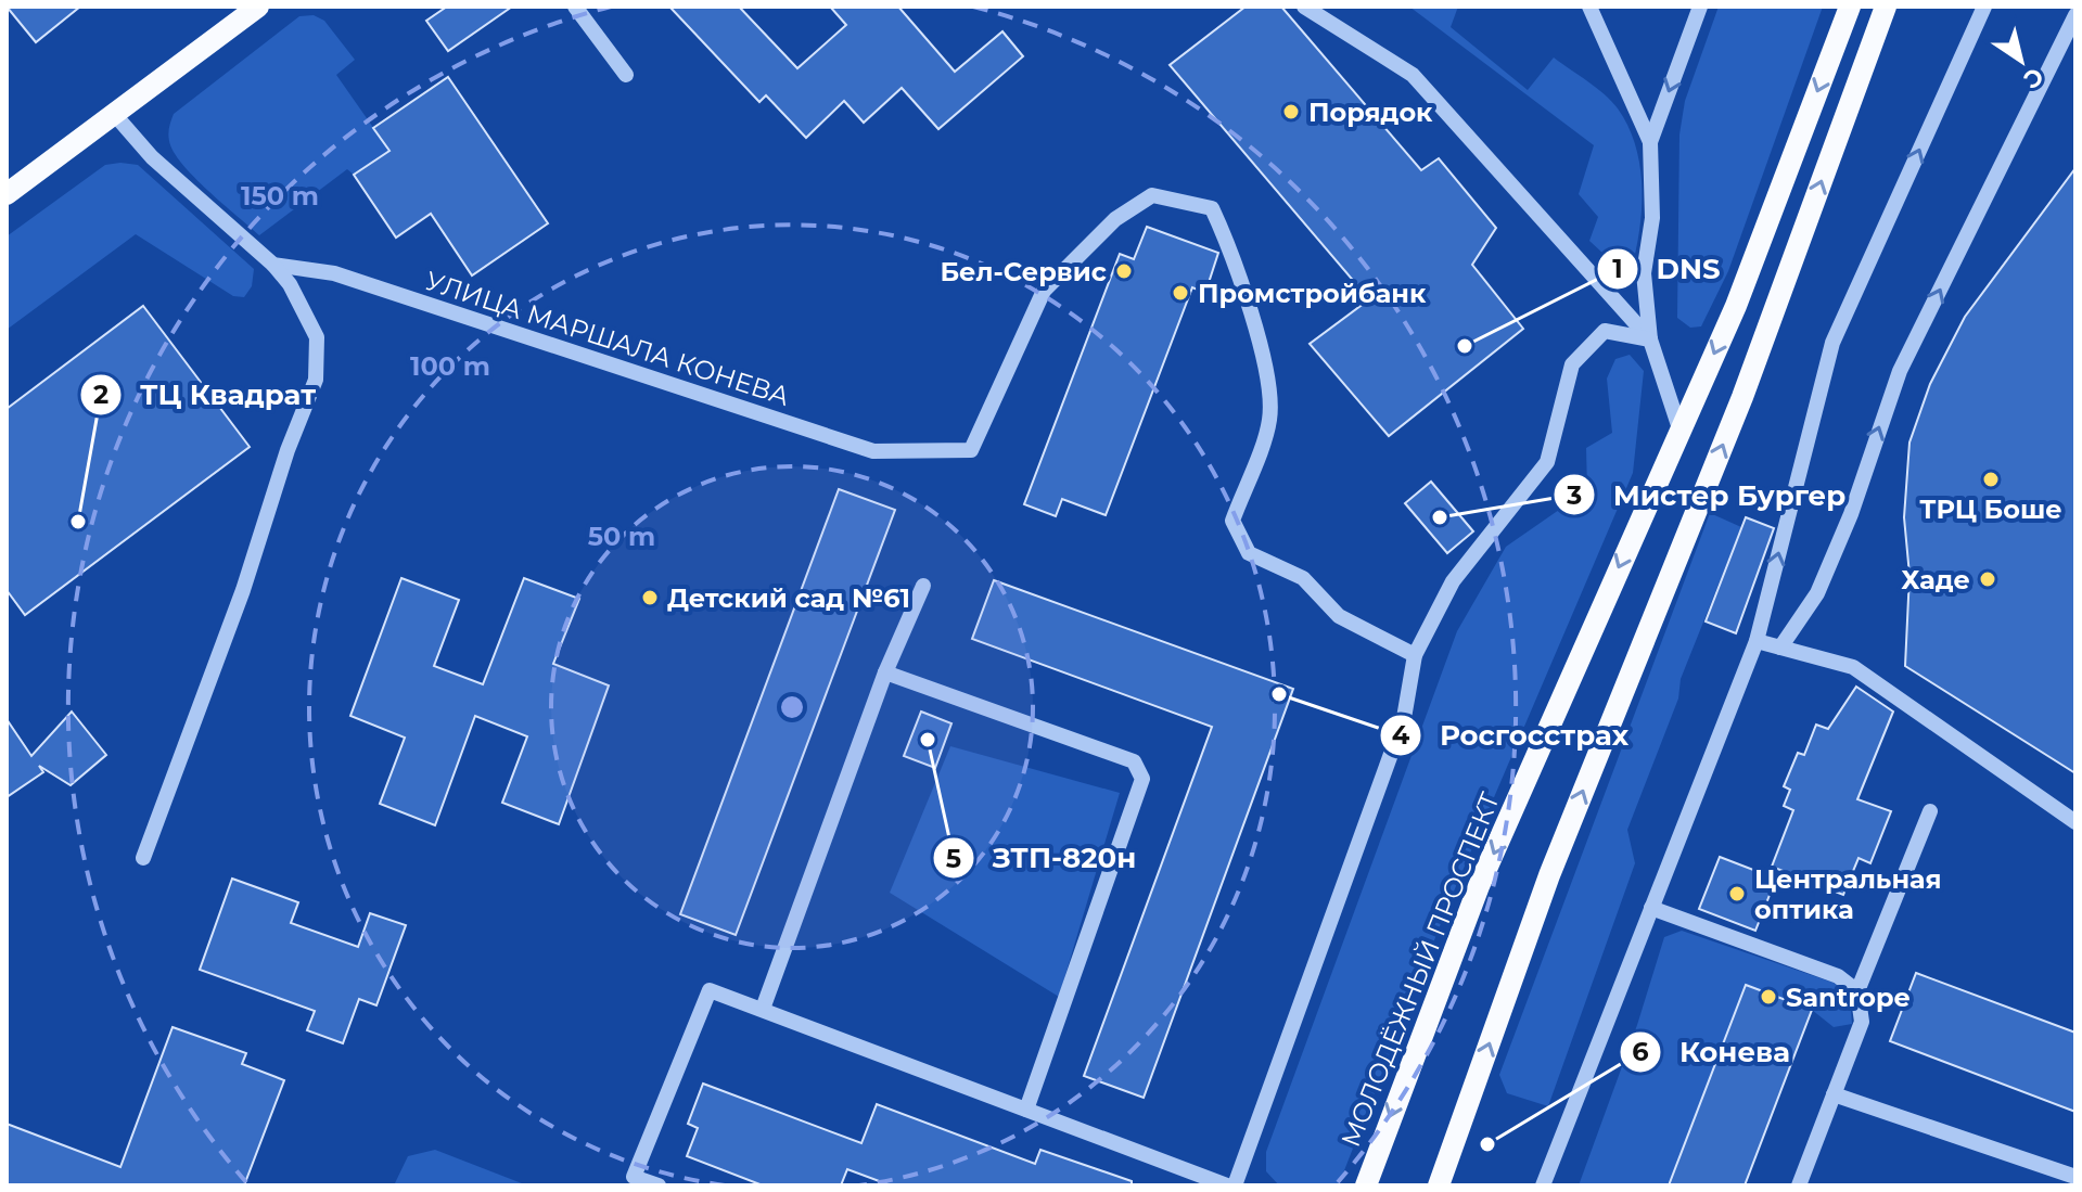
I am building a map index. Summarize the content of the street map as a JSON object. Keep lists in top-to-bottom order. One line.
{"streets":{"main road":["МОЛОДЁЖНЫЙ ПРОСПЕКТ"],"street":["УЛИЦА МАРШАЛА КОНЕВА"]},"places":["Порядок","Бел-Сервис","Промстройбанк","DNS","ТРЦ Боше","Мистер Бургер","ТЦ Квадрат","Хаде","Детский сад №61","Росгосстрах","ЗТП-820н","Центральная оптика","Santrope","Конева"],"north":"bottom right","rings":["150 m","100 m","50 m"]}
